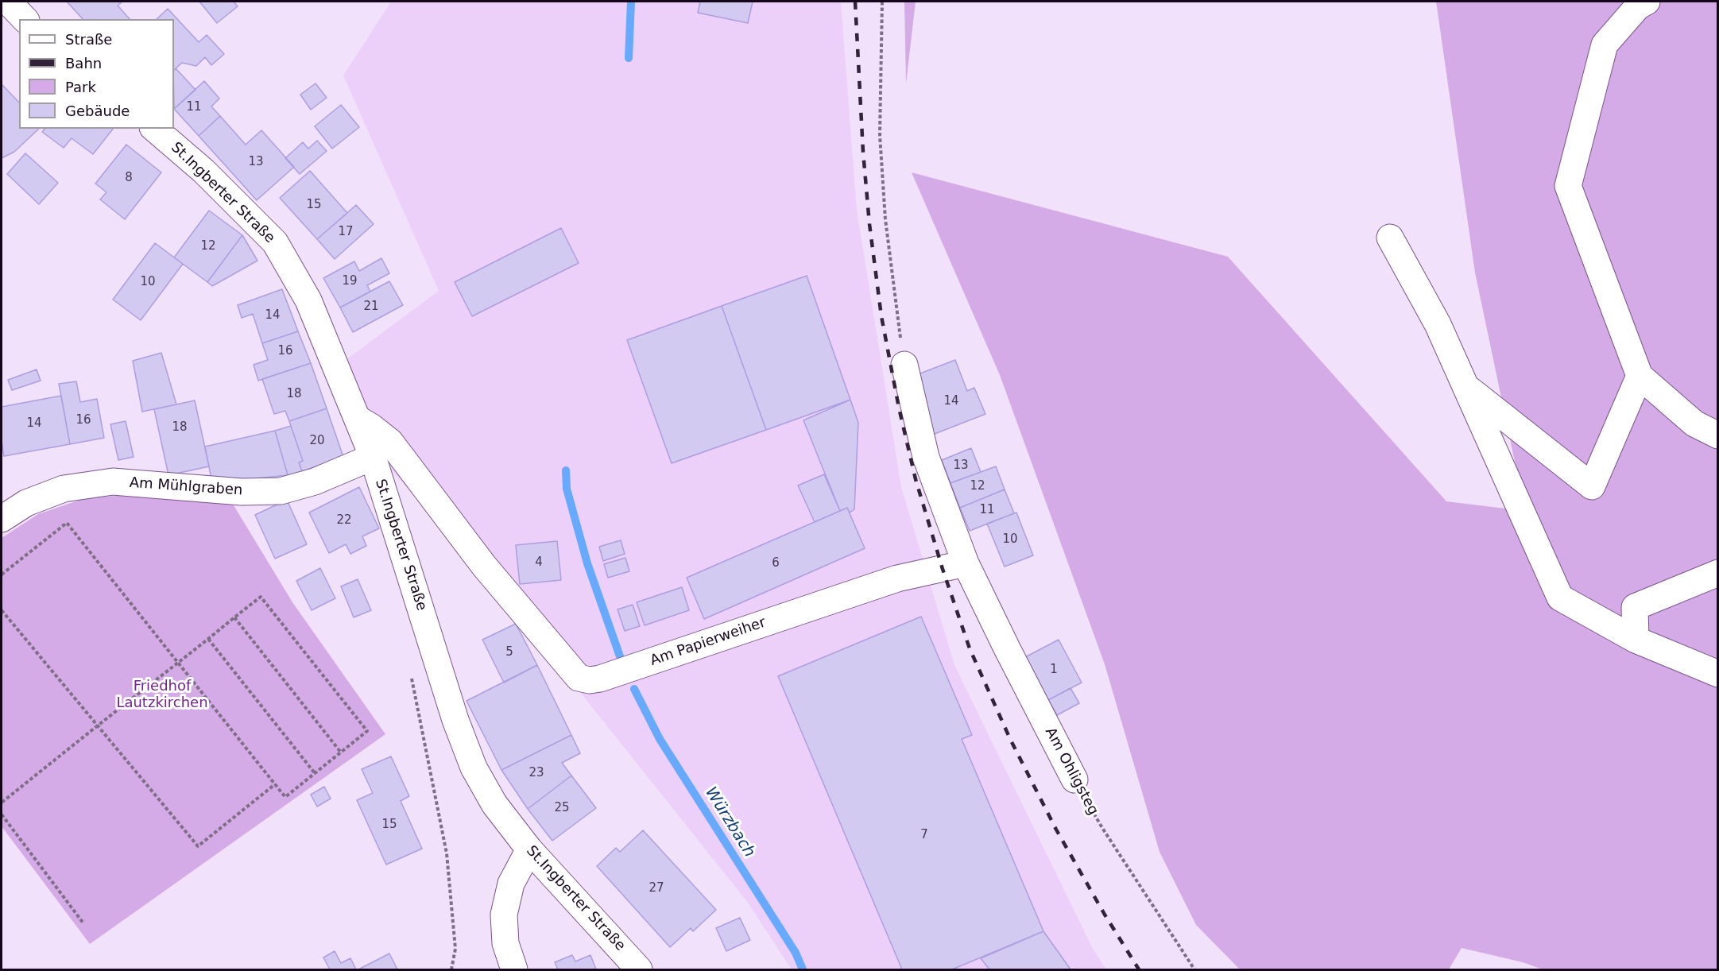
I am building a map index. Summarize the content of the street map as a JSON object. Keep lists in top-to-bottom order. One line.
{"streets":{"street":["St.Ingberter Straße","Am Mühlgraben","Am Papierweiher","Am Ohligsteg"]},"crossings":[["St.Ingberter Straße","Am Mühlgraben"],["St.Ingberter Straße","Am Papierweiher"],["Am Papierweiher","Am Ohligsteg"]],"water":["Würzbach"],"parks":["Friedhof Lautzkirchen"],"house_numbers":["11","13","8","15","17","12","19","10","21","14","16","18","14","16","14","18","20","13","12","11","22","10","4","6","5","1","23","25","15","7","27"],"legend":["Straße","Bahn","Park","Gebäude"]}
